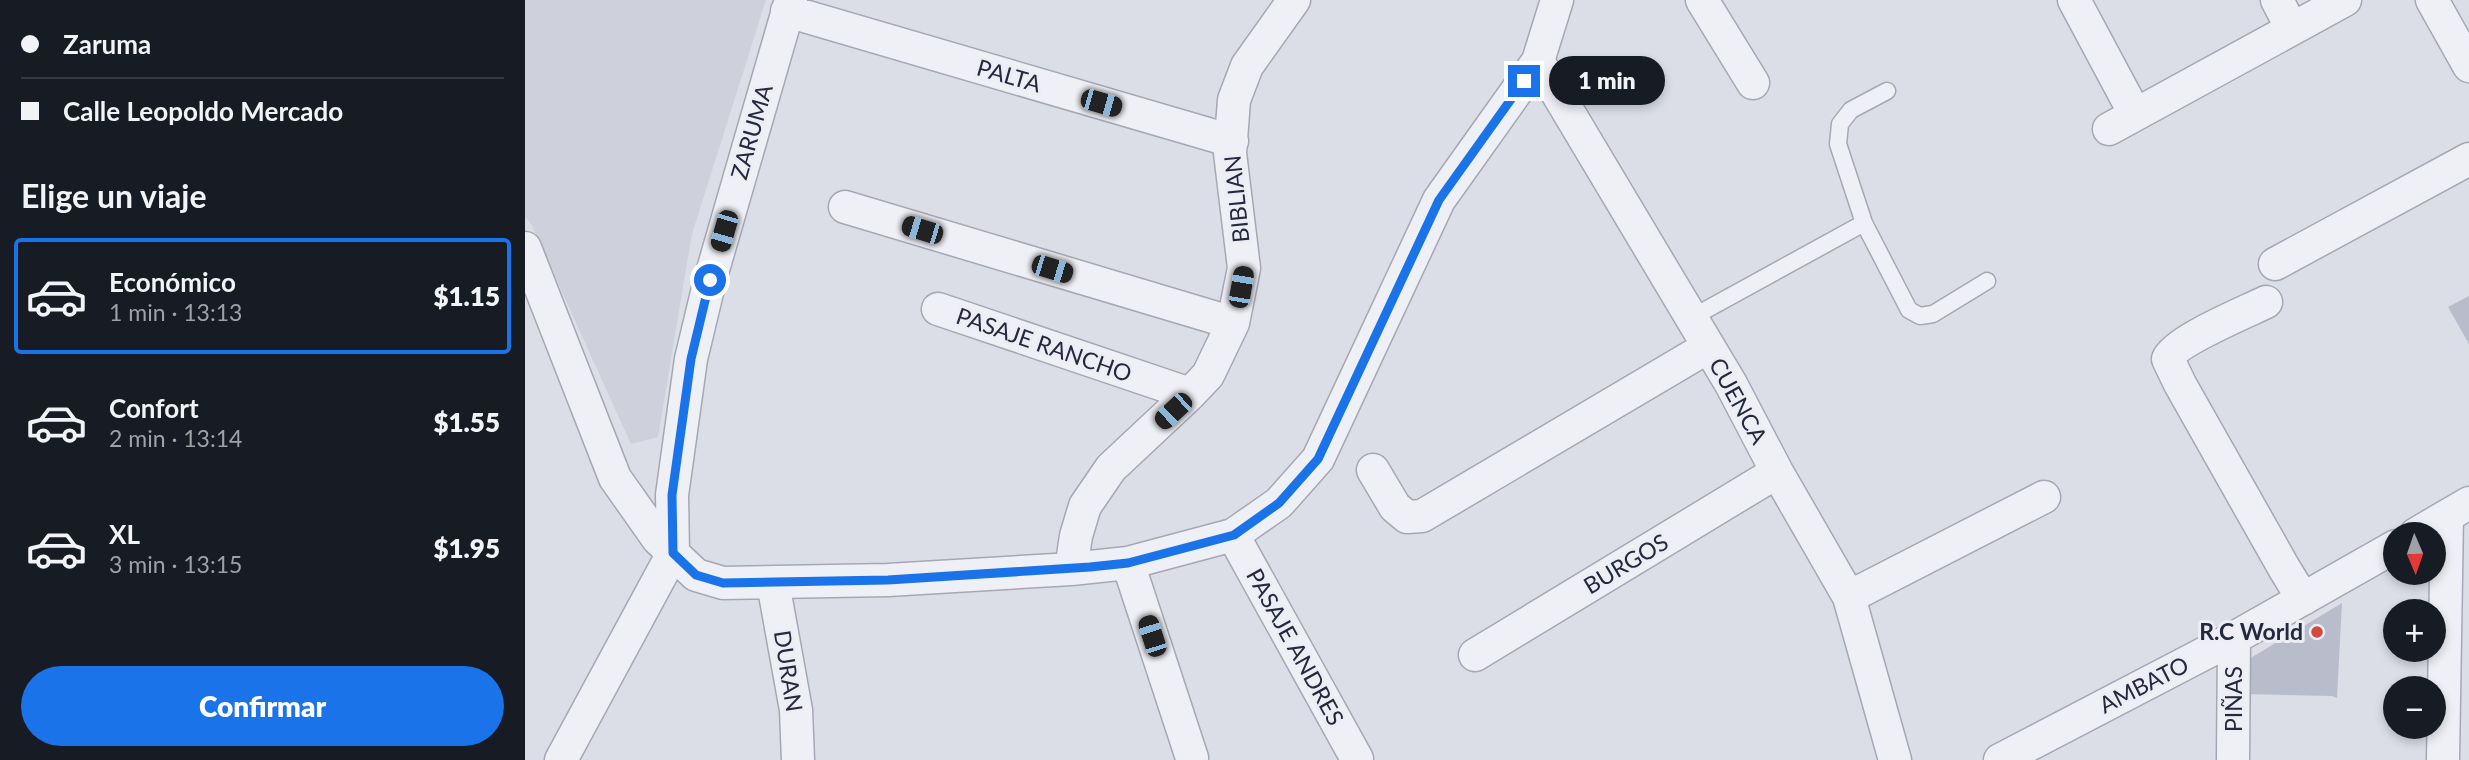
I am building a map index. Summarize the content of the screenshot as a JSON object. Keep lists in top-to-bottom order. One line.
{"streets":{"street":["PALTA","ZARUMA","BIBLIAN","PASAJE RANCHO","CUENCA","BURGOS","PASAJE ANDRES","DURAN","AMBATO","PIÑAS"]},"crossings":[["PALTA","ZARUMA"],["PALTA","BIBLIAN"],["BIBLIAN","PASAJE RANCHO"],["CUENCA","BURGOS"],["AMBATO","PIÑAS"]],"places":["R.C World"],"north":"bottom","page":{"banner":["Zaruma","Calle Leopoldo Mercado"],"bubble":"1 min","heading":"Elige un viaje","list":[{"name":"Económico","note":"1 min · 13:13","value":"$1.15"},{"name":"Confort","note":"2 min · 13:14","value":"$1.55"},{"name":"XL","note":"3 min · 13:15","value":"$1.95"}],"map_buttons":["+","−"],"buttons":"Confirmar"}}
